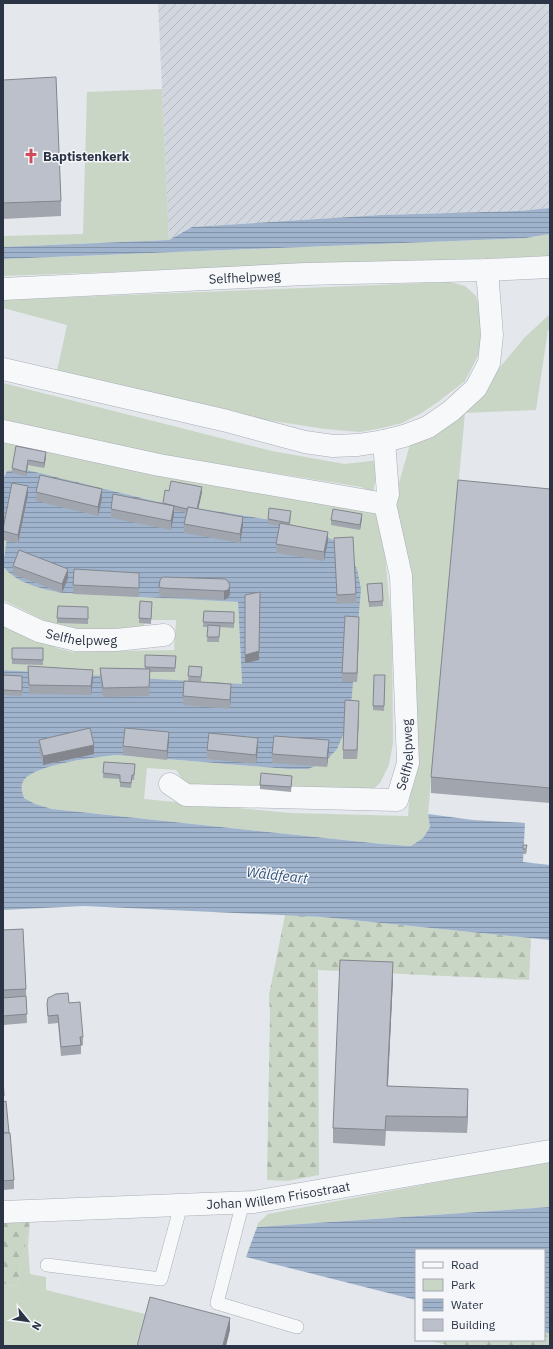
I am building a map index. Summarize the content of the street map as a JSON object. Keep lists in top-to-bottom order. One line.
{"streets":{"street":["Selfhelpweg","Johan Willem Frisostraat"]},"water":["Wâldfeart"],"places":{"church":["Baptistenkerk"]},"legend":["Road","Park","Water","Building"],"north":"bottom right"}
